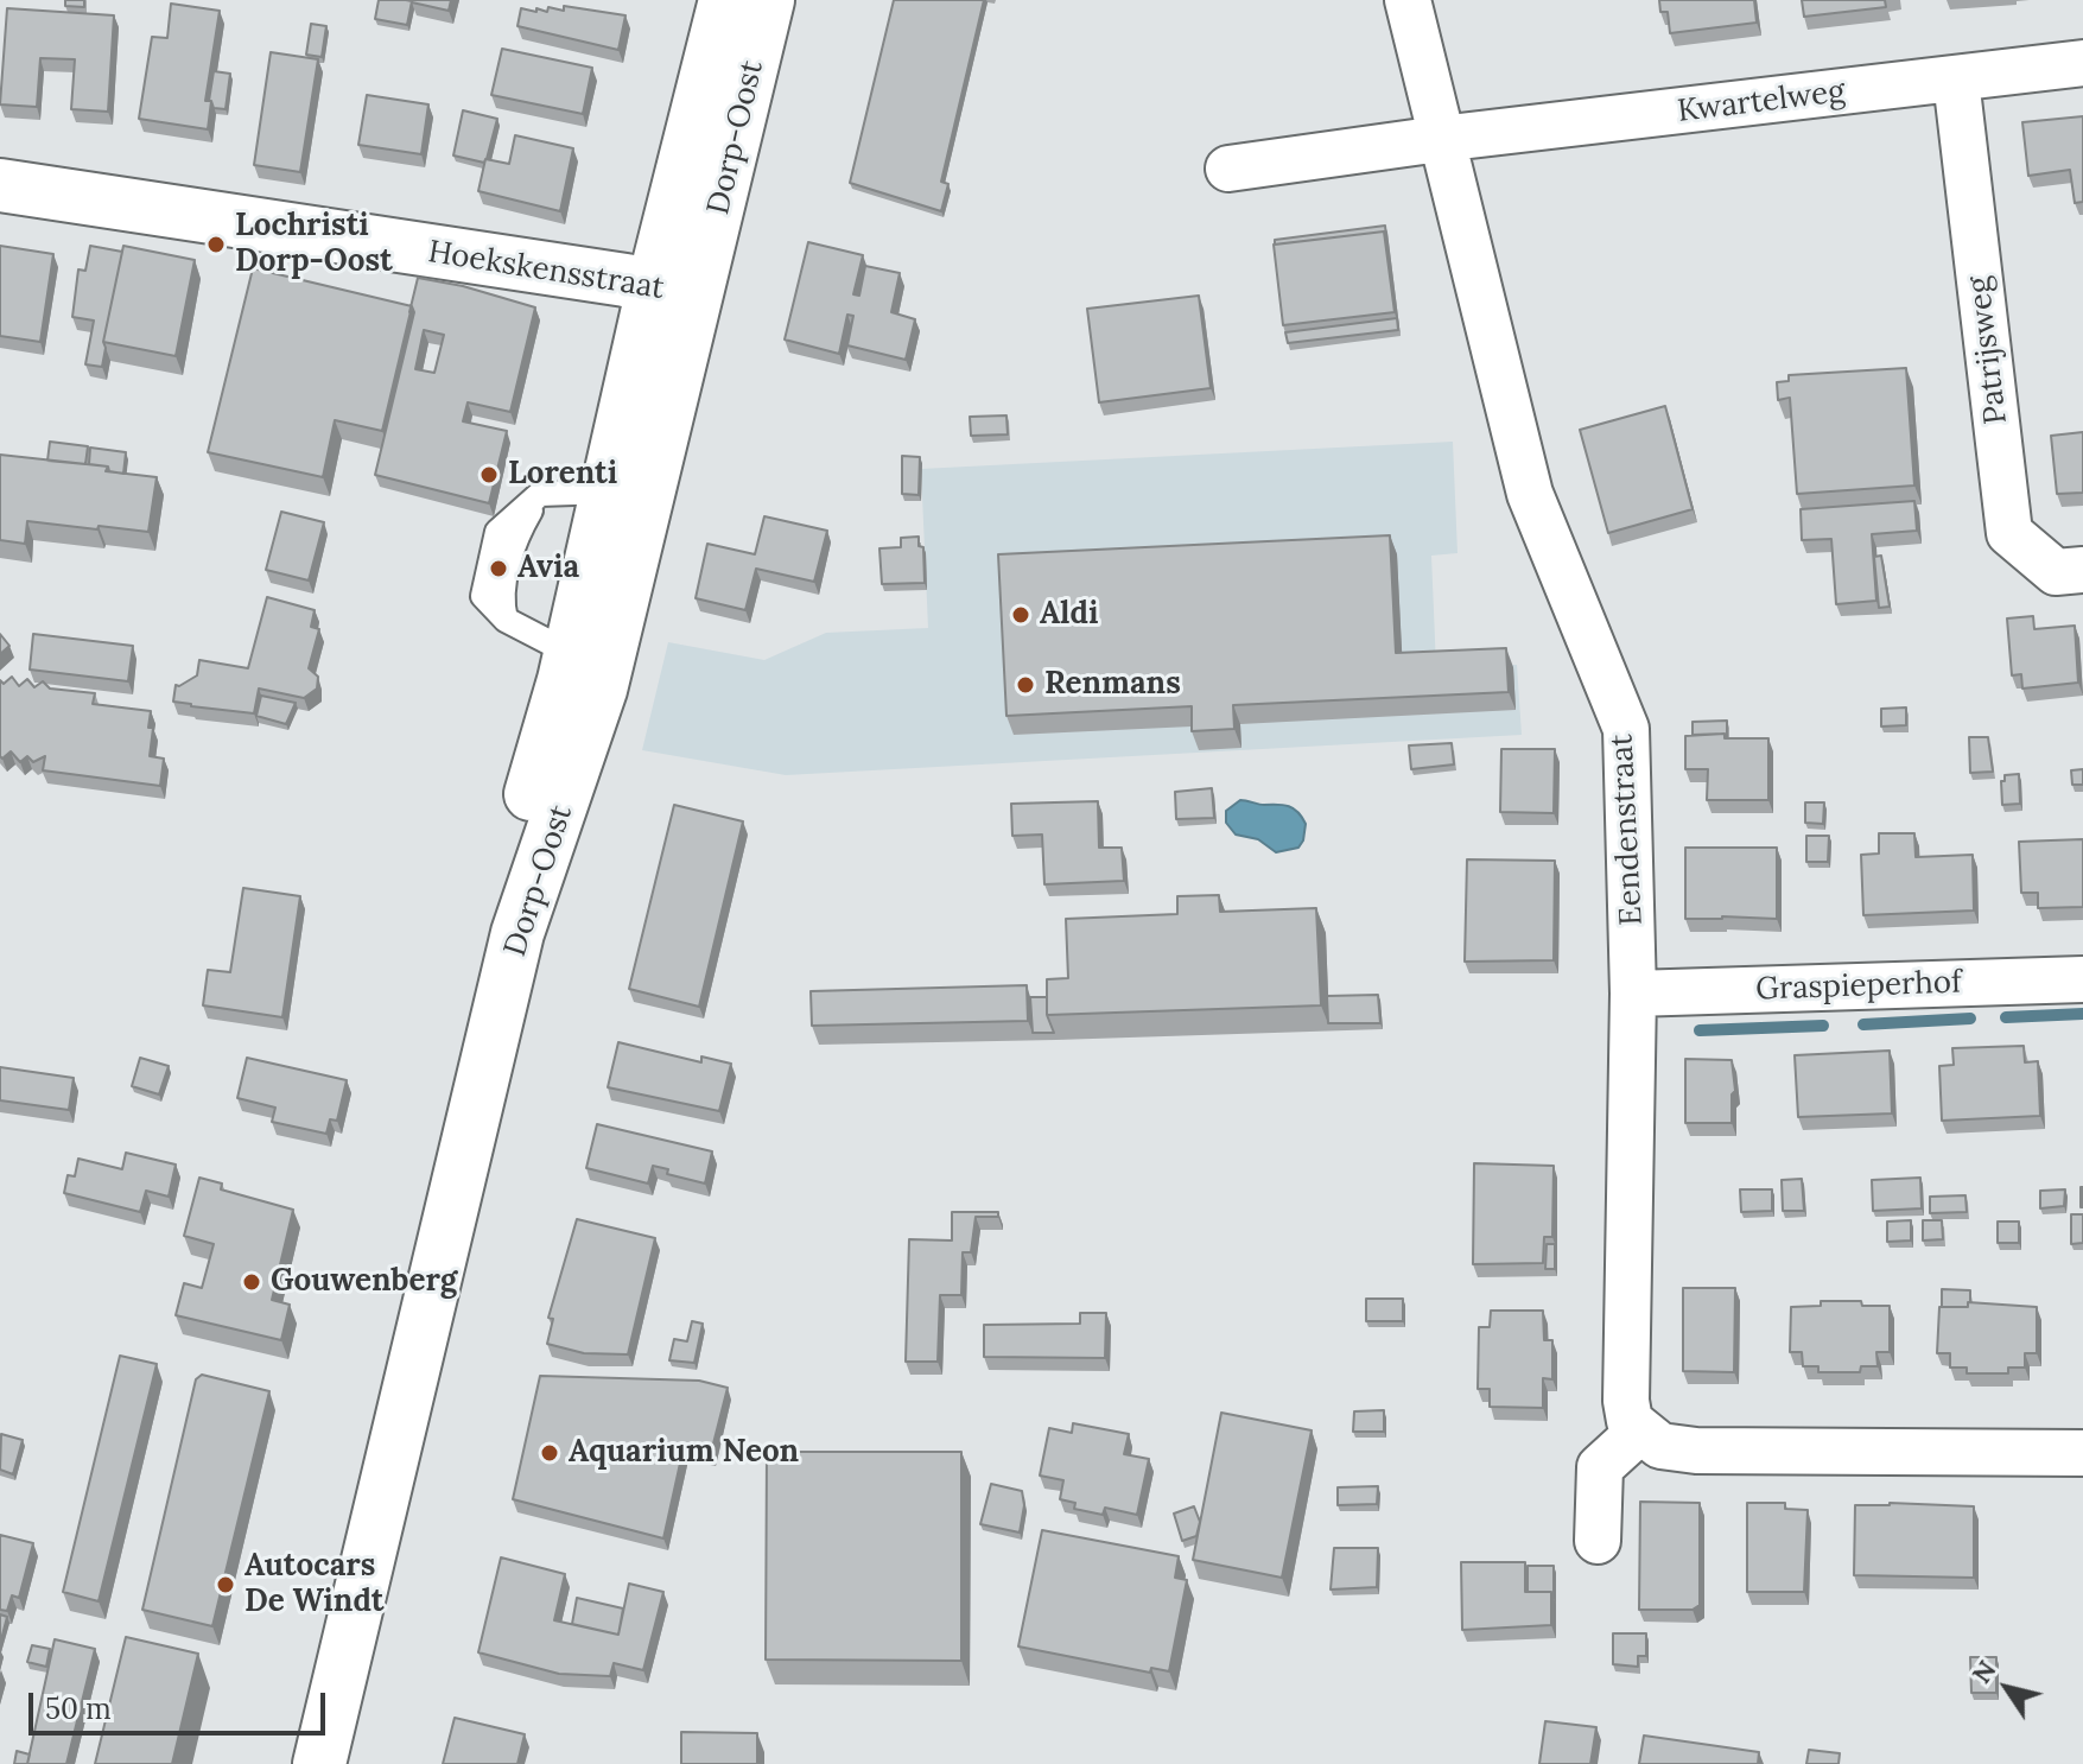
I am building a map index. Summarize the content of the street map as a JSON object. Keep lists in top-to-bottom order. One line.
{"streets":{"main road":["Dorp-Oost","Hoekskensstraat"],"street":["Kwartelweg","Patrijsweg","Eendenstraat","Graspieperhof"]},"crossings":[["Kwartelweg","Patrijsweg"],["Kwartelweg","Eendenstraat"],["Dorp-Oost","Hoekskensstraat"],["Eendenstraat","Graspieperhof"]],"places":["Lochristi Dorp-Oost","Lorenti","Avia","Aldi","Renmans","Gouwenberg","Aquarium Neon","Autocars De Windt"],"scale_bar":"50 m","north":"top left"}
